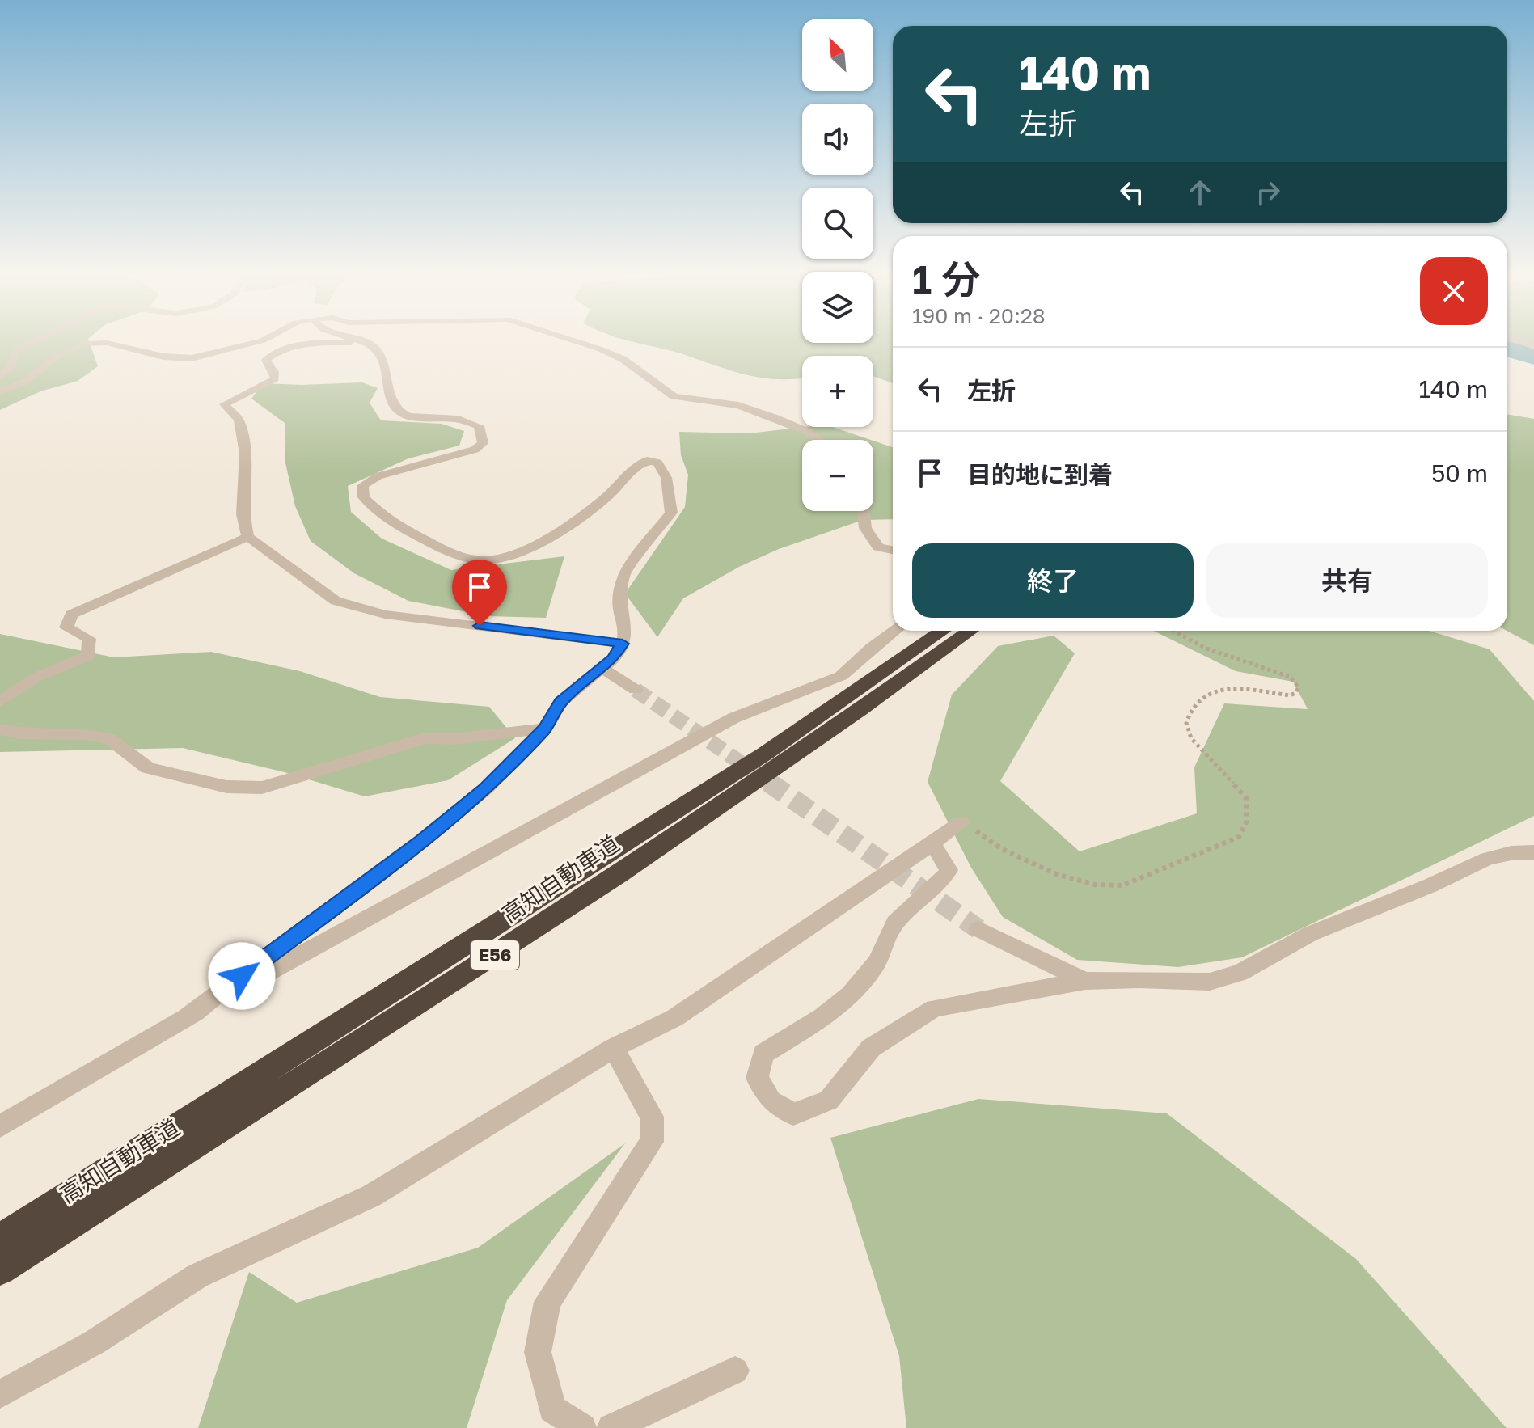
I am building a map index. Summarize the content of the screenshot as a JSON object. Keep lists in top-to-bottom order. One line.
{"streets":{"highway":["高知自動車道","E56"]},"north":"top left","page":{"map_buttons":["+","−"],"turn":["140 m","左折"],"heading":["1 分","190 m · 20:28"],"list":[{"name":"左折","value":"140 m"},{"name":"目的地に到着","value":"50 m"}],"buttons":["終了","共有"]}}
